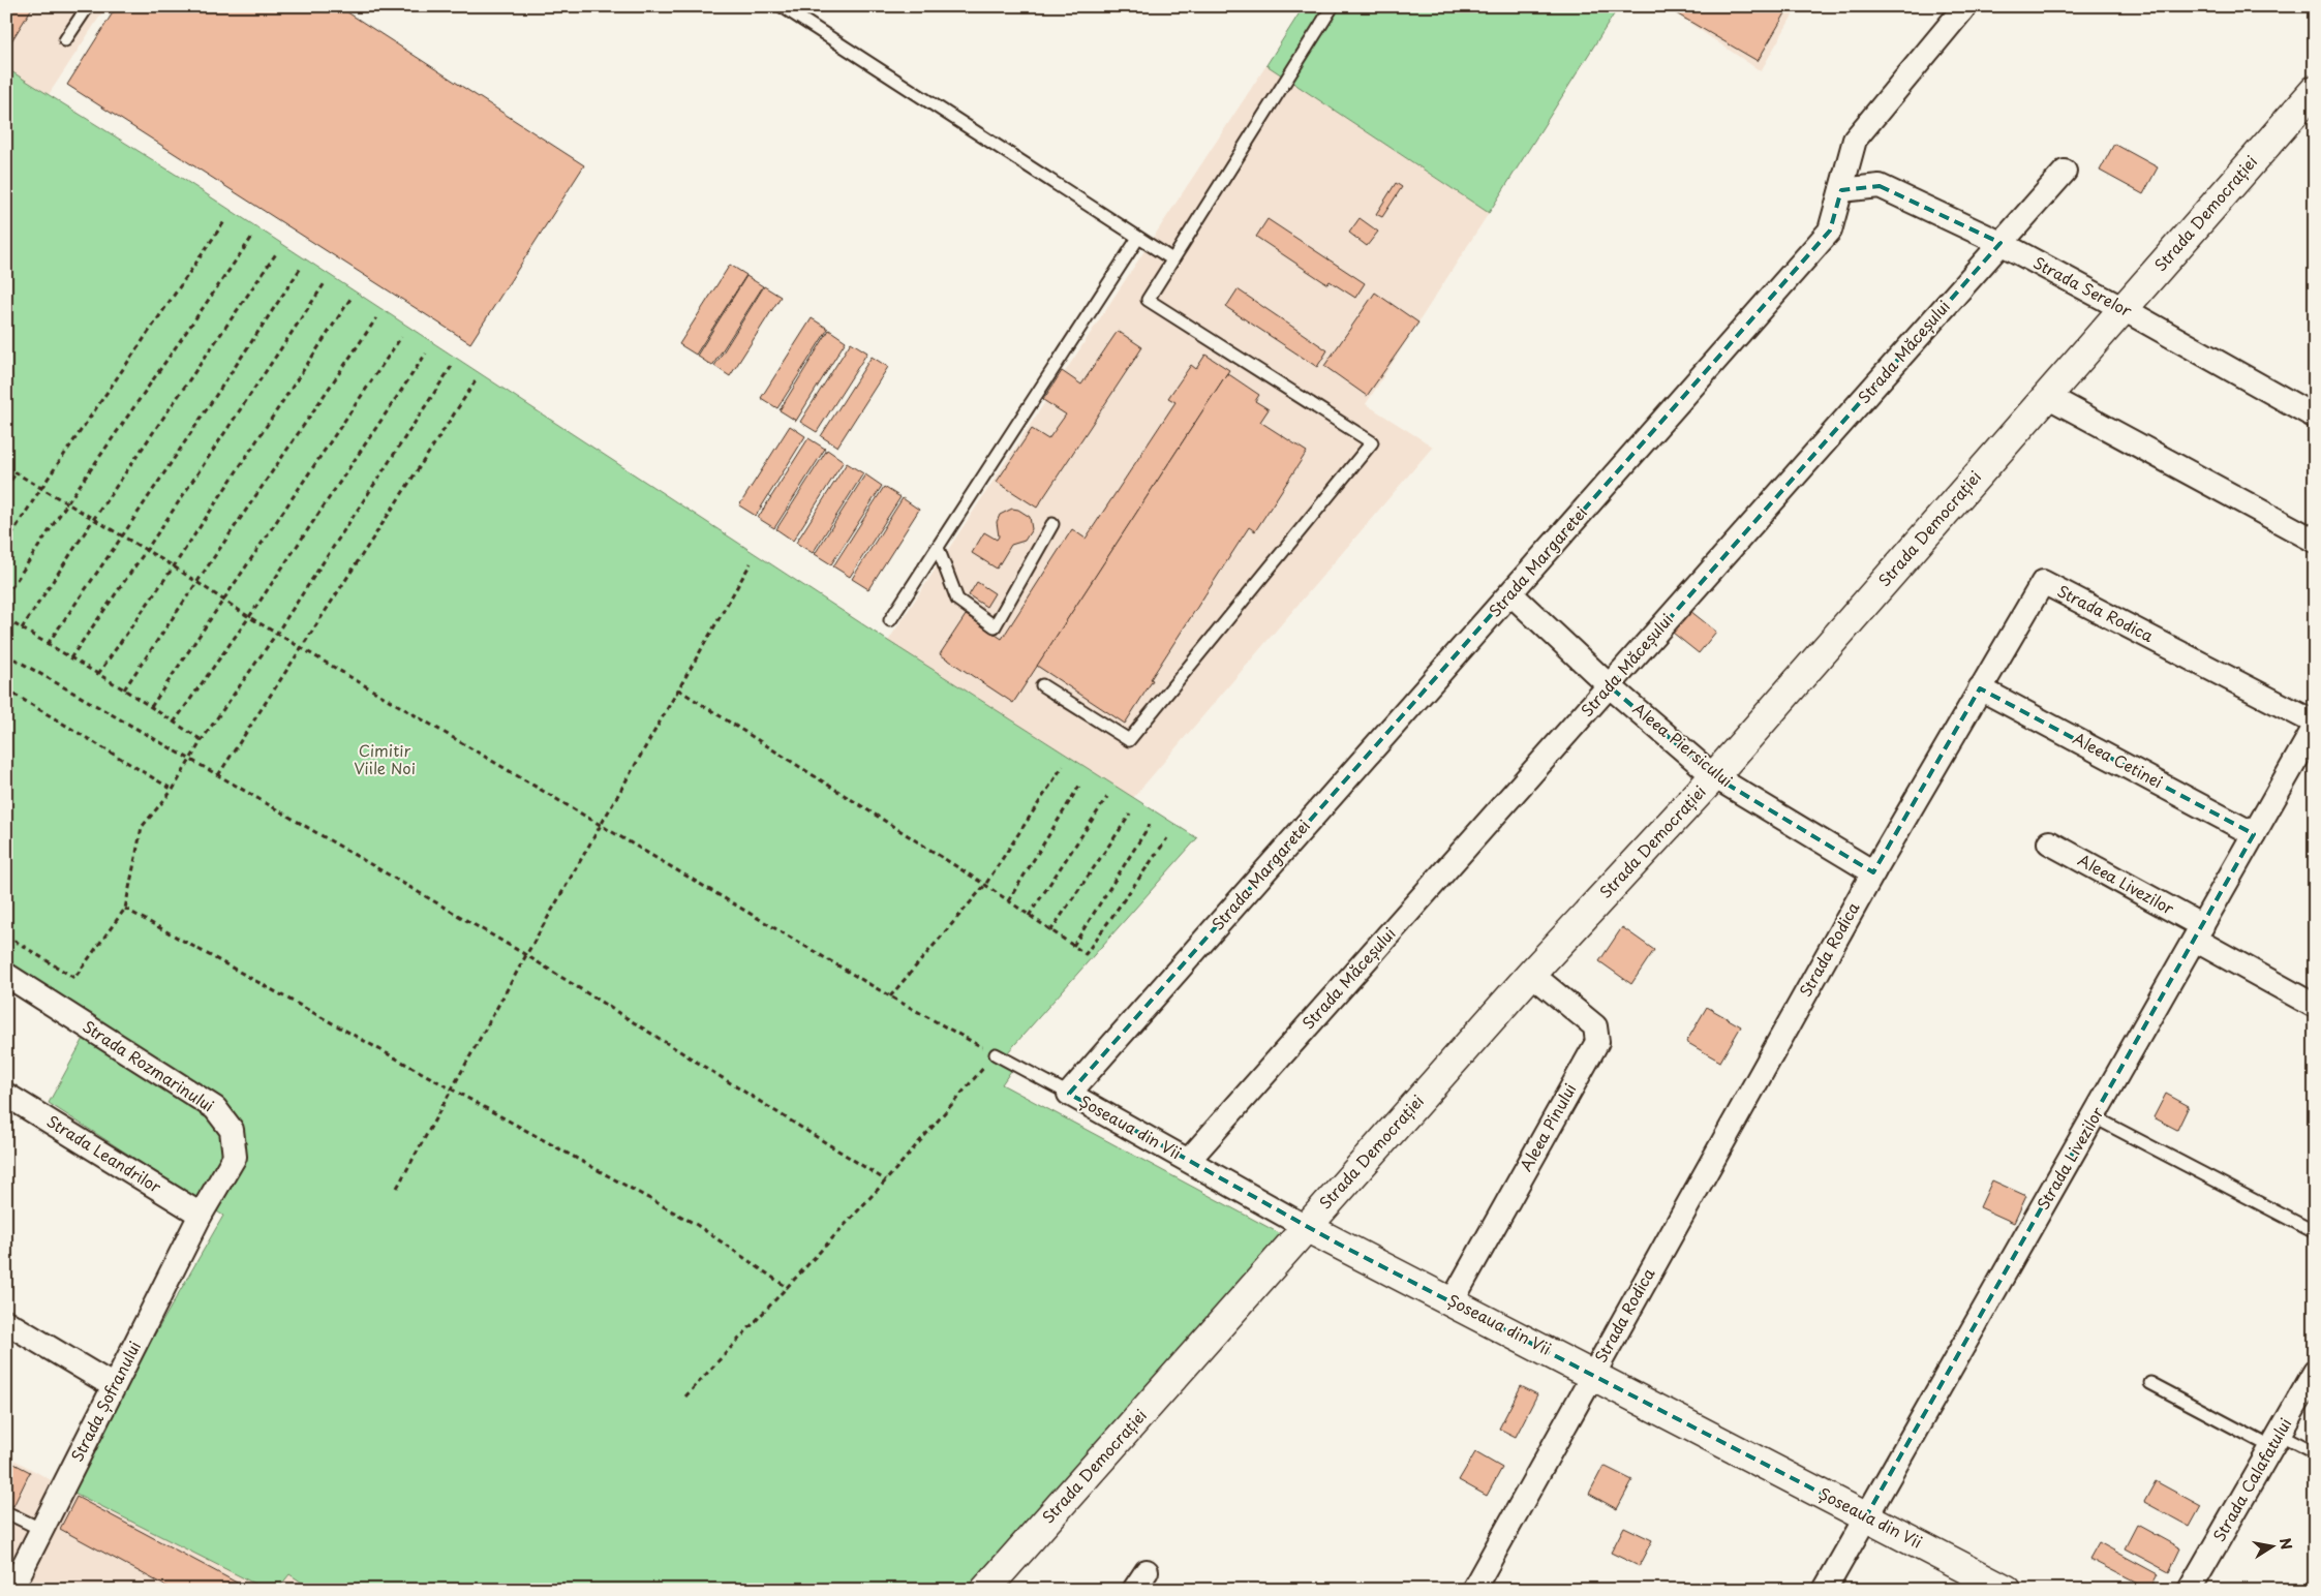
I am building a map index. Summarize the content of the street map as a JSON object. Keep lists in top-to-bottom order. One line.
{"streets":{"street":["Strada Democrației","Strada Serelor","Strada Măceșului","Strada Margaretei","Strada Rodica","Aleea Piersicului","Aleea Cetinei","Aleea Livezilor","Strada Rozmarinului","Șoseaua din Vii","Aleea Pinului","Strada Leandrilor","Strada Livezilor","Strada Șofranului","Strada Calafatului"]},"crossings":[["Strada Democrației","Strada Serelor"],["Strada Democrației","Aleea Piersicului"],["Strada Democrației","Șoseaua din Vii"],["Strada Democrației","Aleea Pinului"],["Strada Serelor","Strada Măceșului"],["Strada Serelor","Strada Margaretei"],["Strada Măceșului","Aleea Piersicului"],["Strada Măceșului","Șoseaua din Vii"],["Strada Margaretei","Aleea Piersicului"],["Strada Margaretei","Șoseaua din Vii"],["Strada Rodica","Aleea Piersicului"],["Strada Rodica","Aleea Cetinei"],["Strada Rodica","Șoseaua din Vii"],["Strada Rodica","Strada Livezilor"],["Aleea Cetinei","Strada Livezilor"],["Aleea Livezilor","Strada Livezilor"],["Strada Rozmarinului","Strada Leandrilor"],["Strada Rozmarinului","Strada Șofranului"],["Șoseaua din Vii","Aleea Pinului"],["Șoseaua din Vii","Strada Livezilor"],["Strada Leandrilor","Strada Șofranului"]],"parks":["Cimitir Viile Noi"],"north":"right"}
